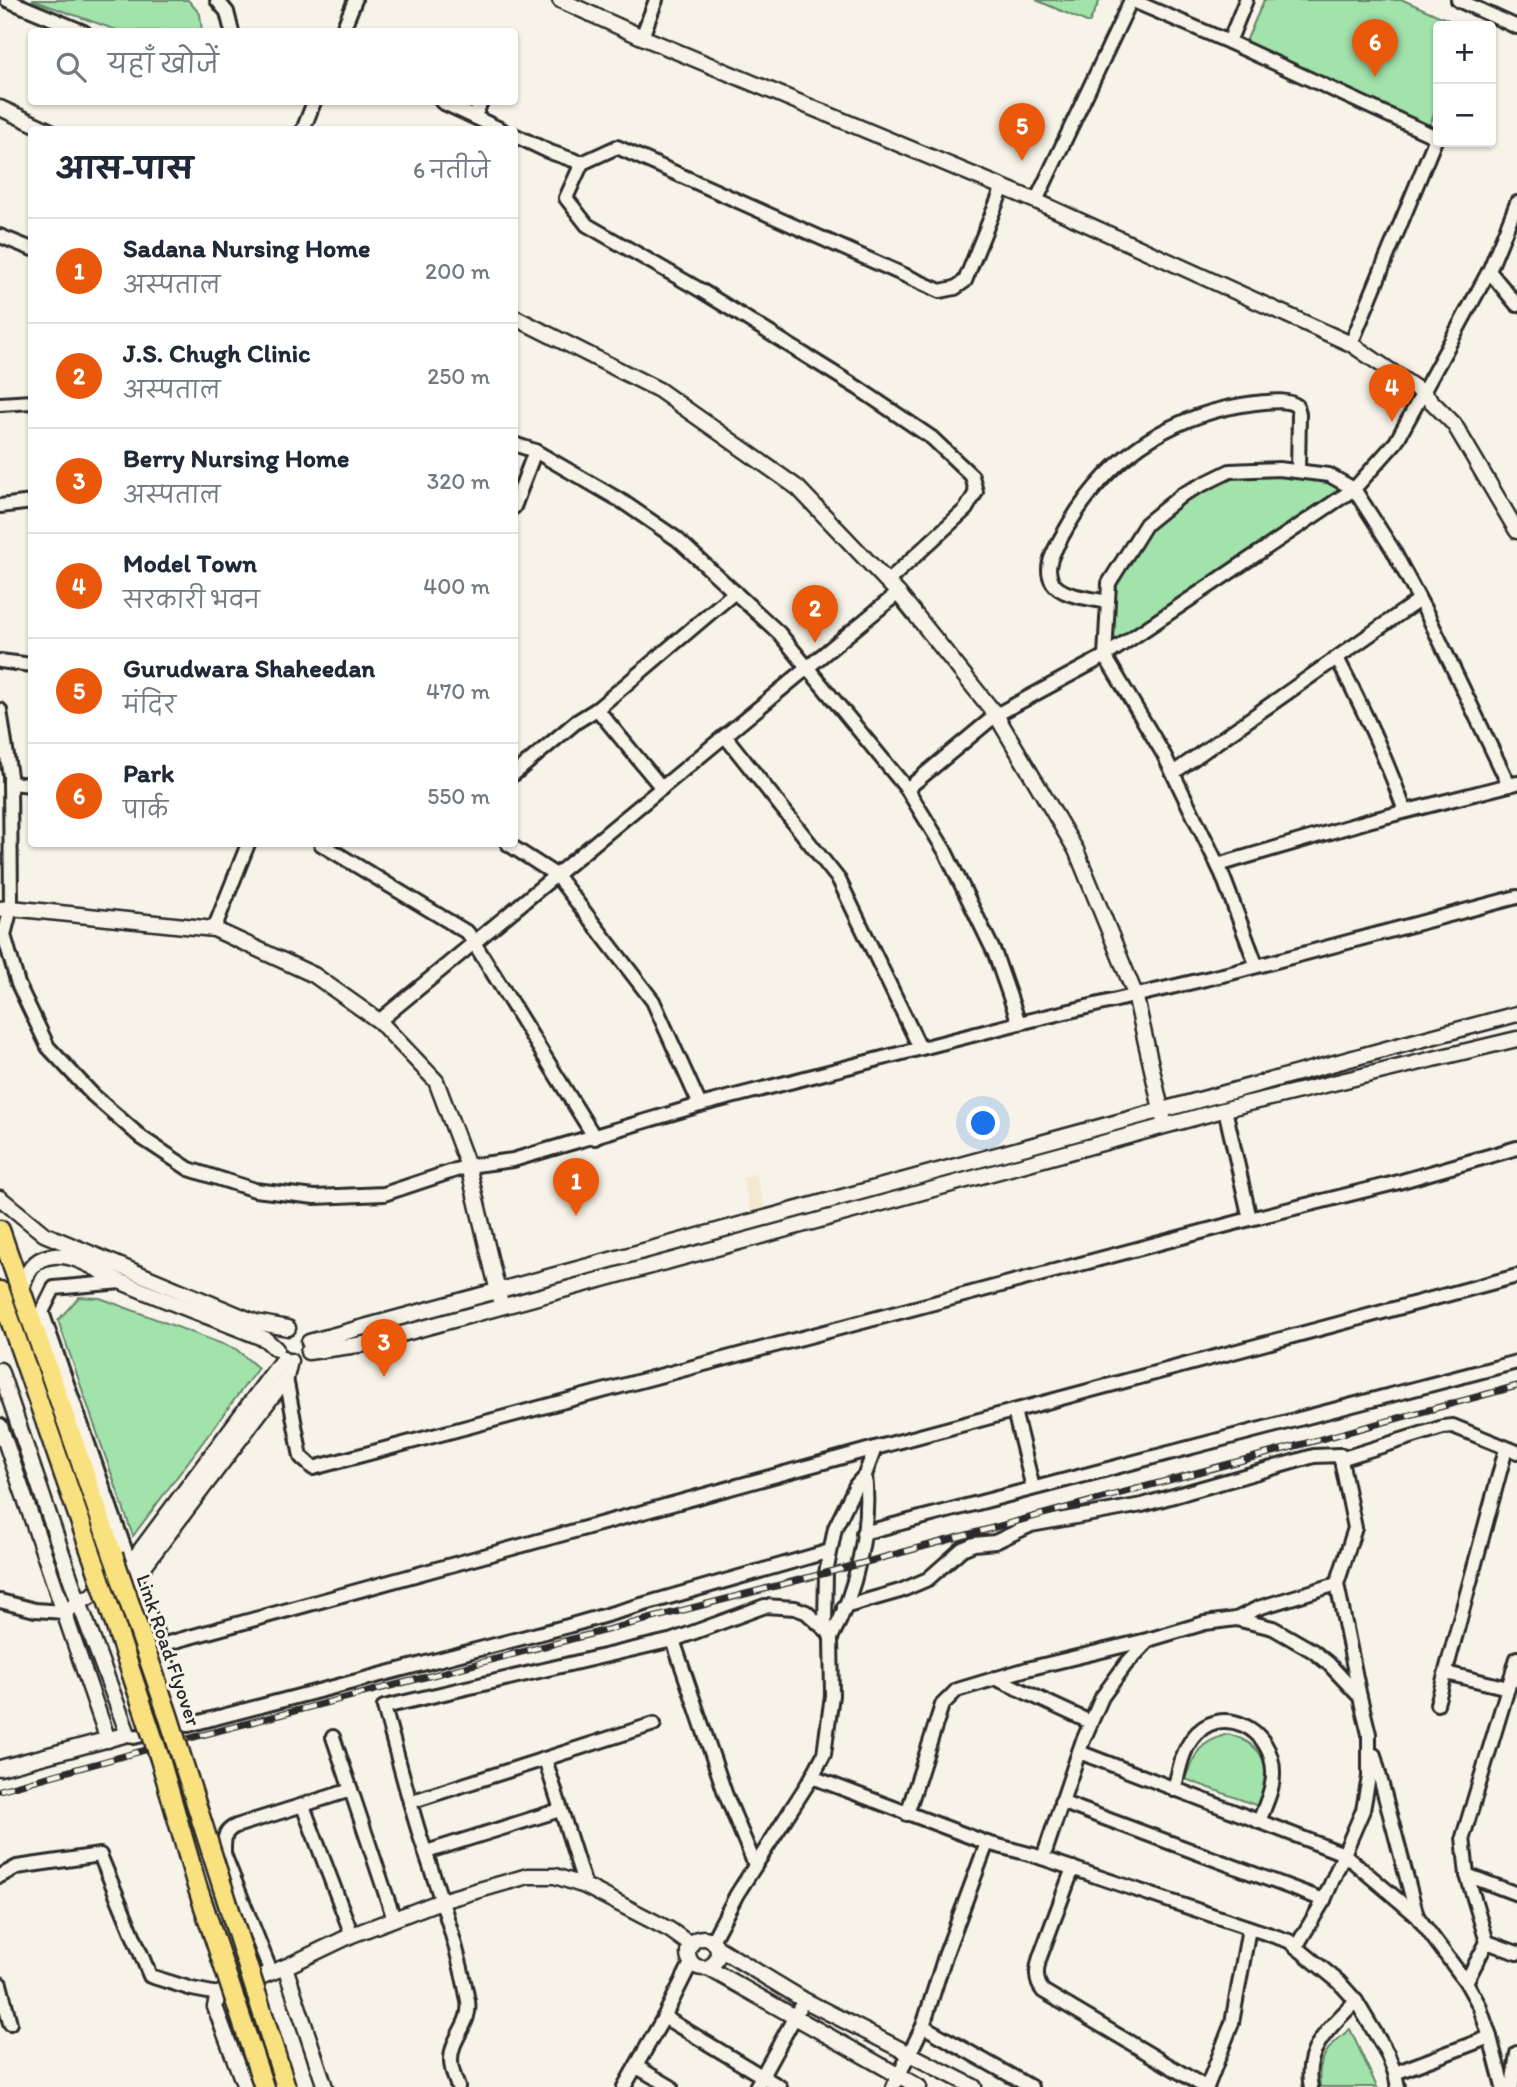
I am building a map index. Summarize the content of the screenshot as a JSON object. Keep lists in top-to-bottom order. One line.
{"streets":{"main road":["Link Road Flyover"]},"page":{"pins":["6","5","4","2","1","3"],"map_buttons":["+","−"],"search":"यहाँ खोजें","heading":["आस-पास","6 नतीजे"],"list":[{"mark":"1","name":"Sadana Nursing Home","note":"अस्पताल","value":"200 m"},{"mark":"2","name":"J.S. Chugh Clinic","note":"अस्पताल","value":"250 m"},{"mark":"3","name":"Berry Nursing Home","note":"अस्पताल","value":"320 m"},{"mark":"4","name":"Model Town","note":"सरकारी भवन","value":"400 m"},{"mark":"5","name":"Gurudwara Shaheedan","note":"मंदिर","value":"470 m"},{"mark":"6","name":"Park","note":"पार्क","value":"550 m"}]}}
